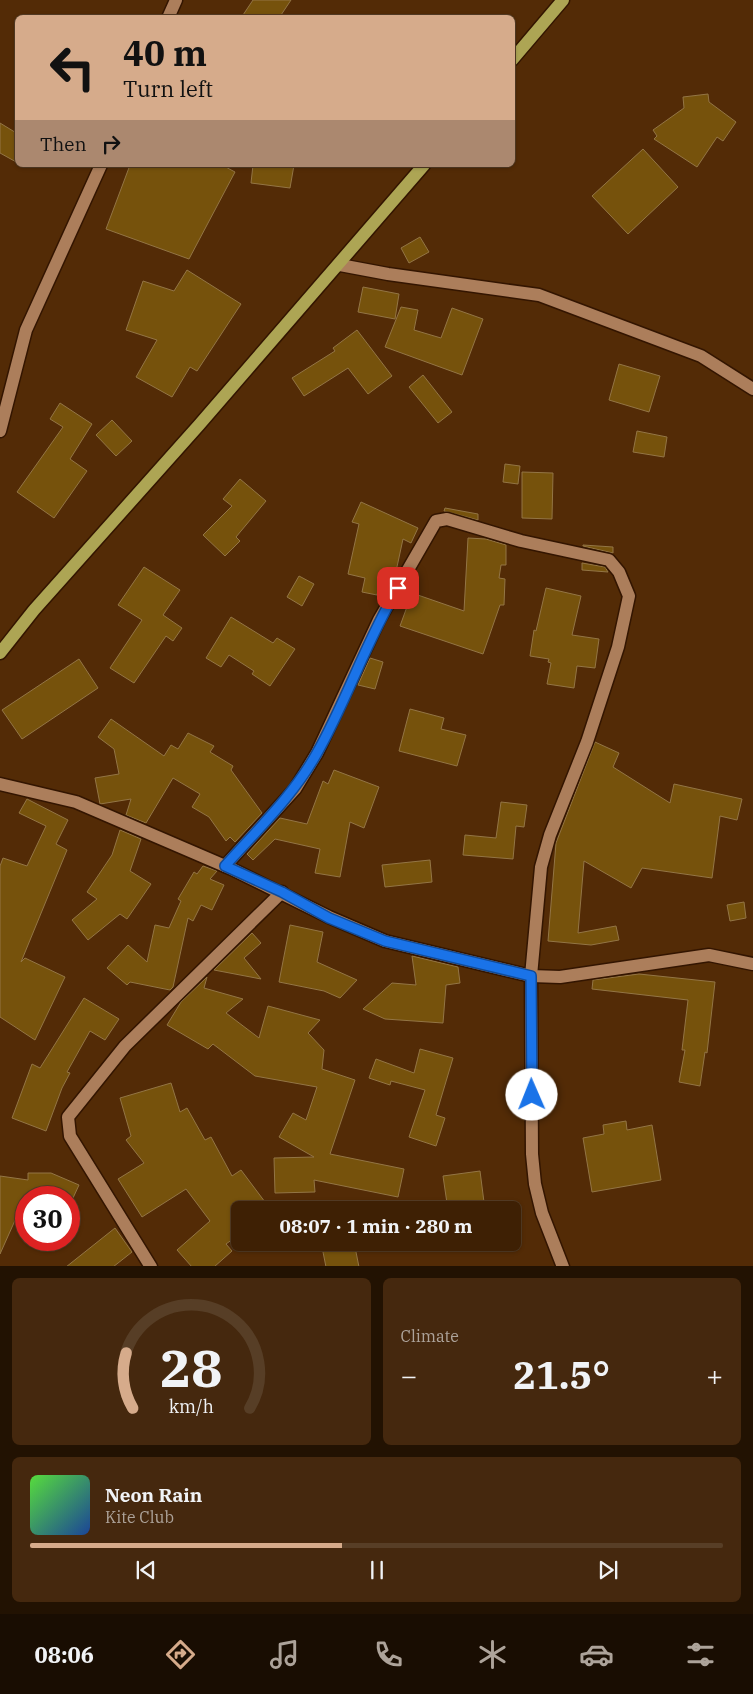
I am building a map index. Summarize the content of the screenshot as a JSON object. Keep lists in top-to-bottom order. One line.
{"page":{"turn":["40 m","Turn left"],"then":"Then","limit":"30","trip":"08:07 · 1 min · 280 m","tile":"Climate","heat":["−","21.5°","+"],"song":["Neon Rain","Kite Club"],"tabs":"08:06","gauge":["28","km/h"]}}
